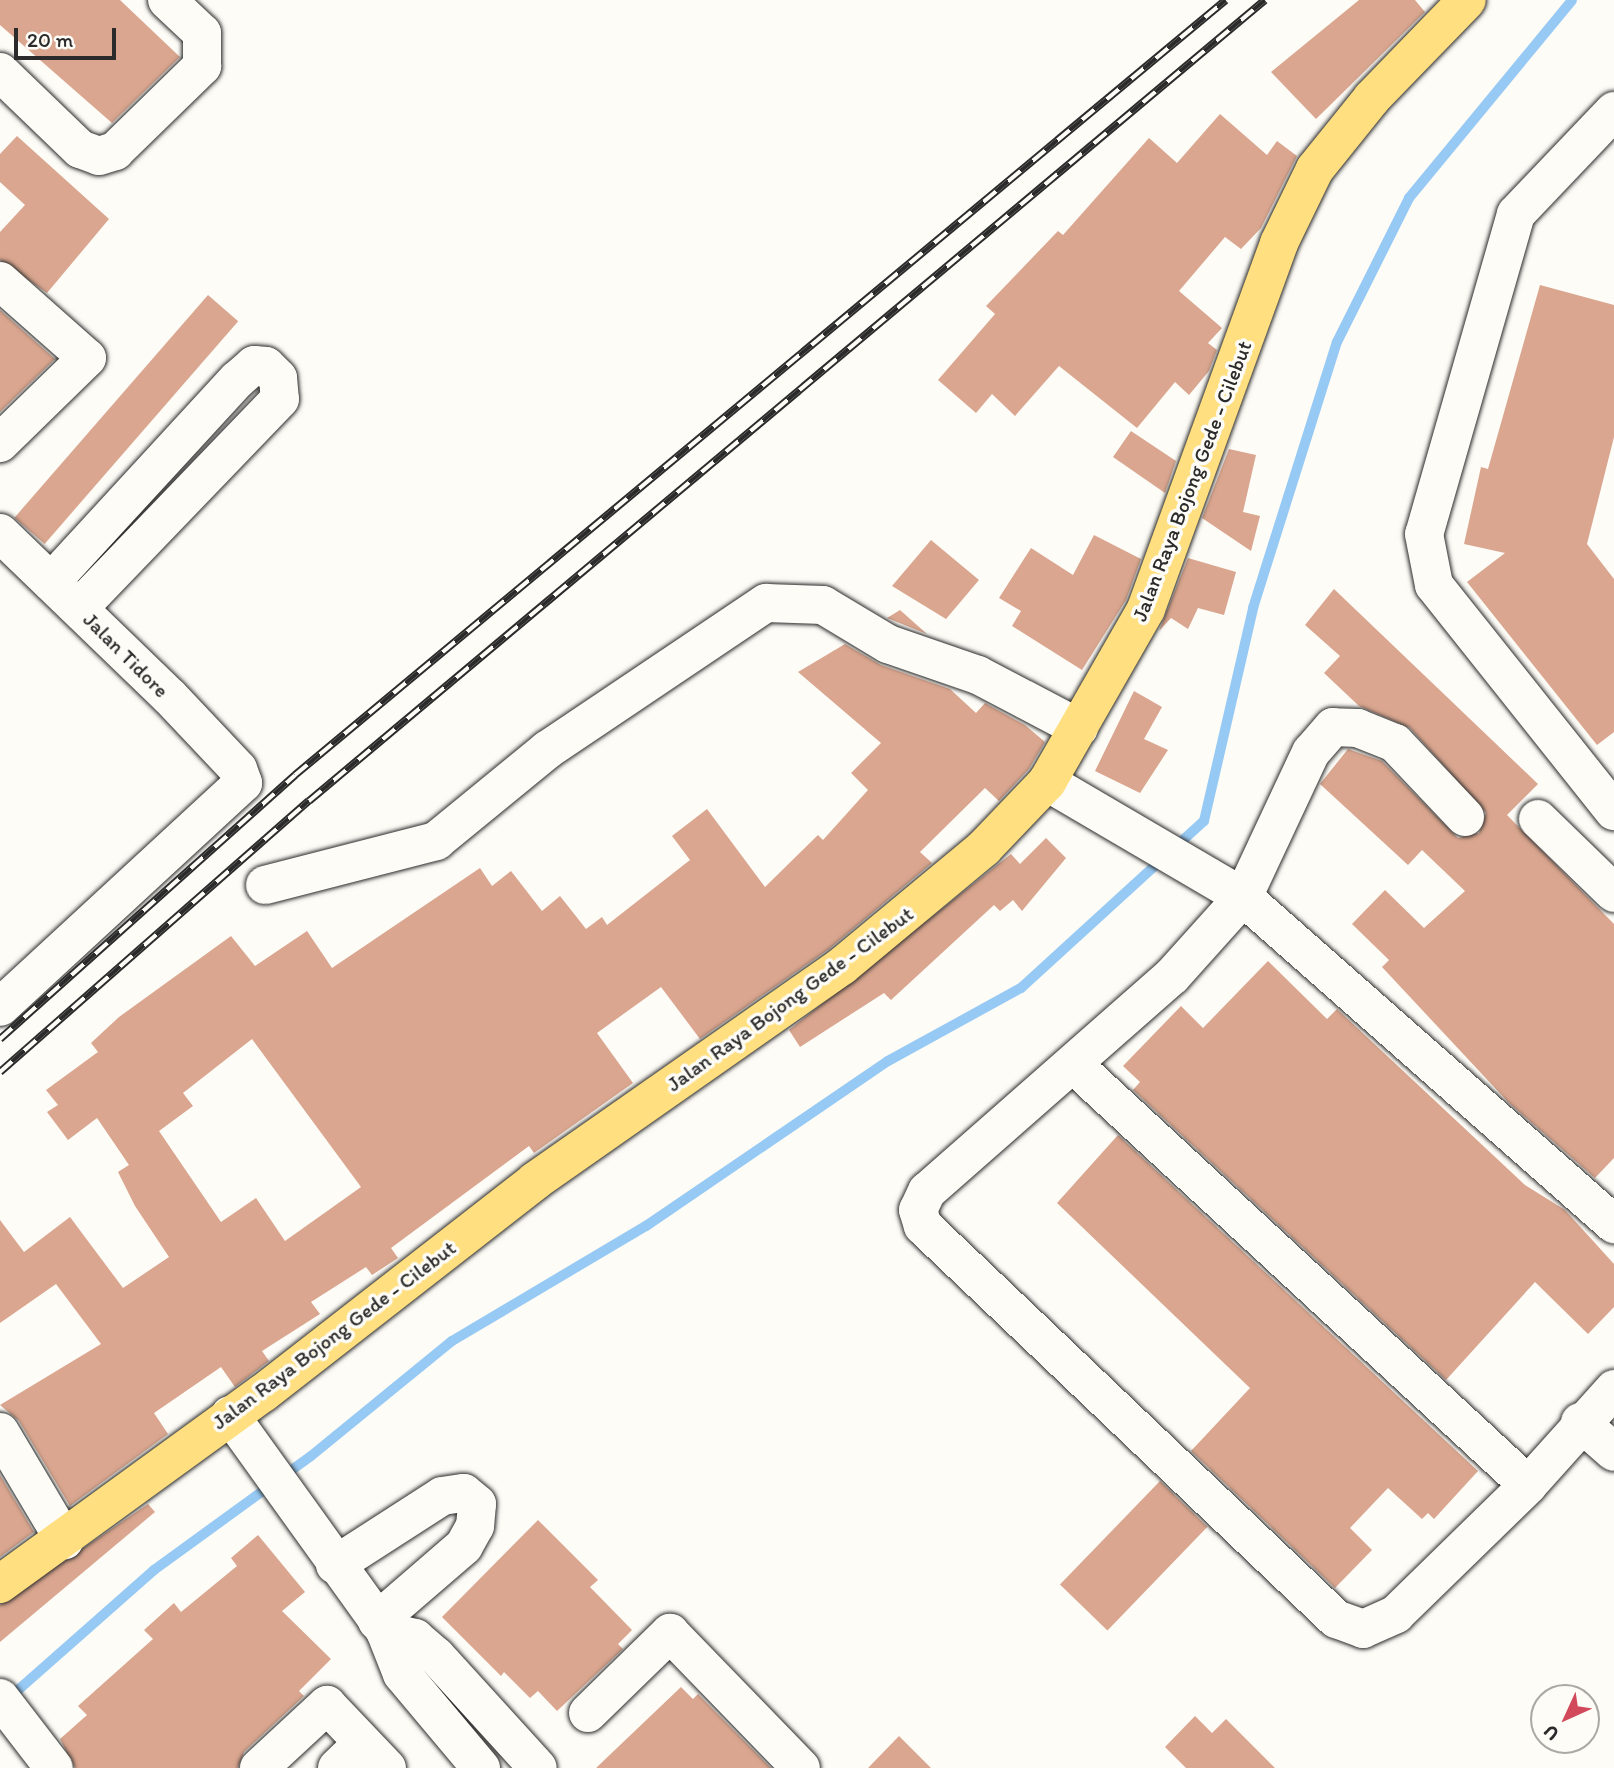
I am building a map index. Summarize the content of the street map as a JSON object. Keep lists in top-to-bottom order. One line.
{"streets":{"main road":["Jalan Raya Bojong Gede - Cilebut"],"street":["Jalan Tidore"]},"scale_bar":"20 m","north":"bottom left"}
